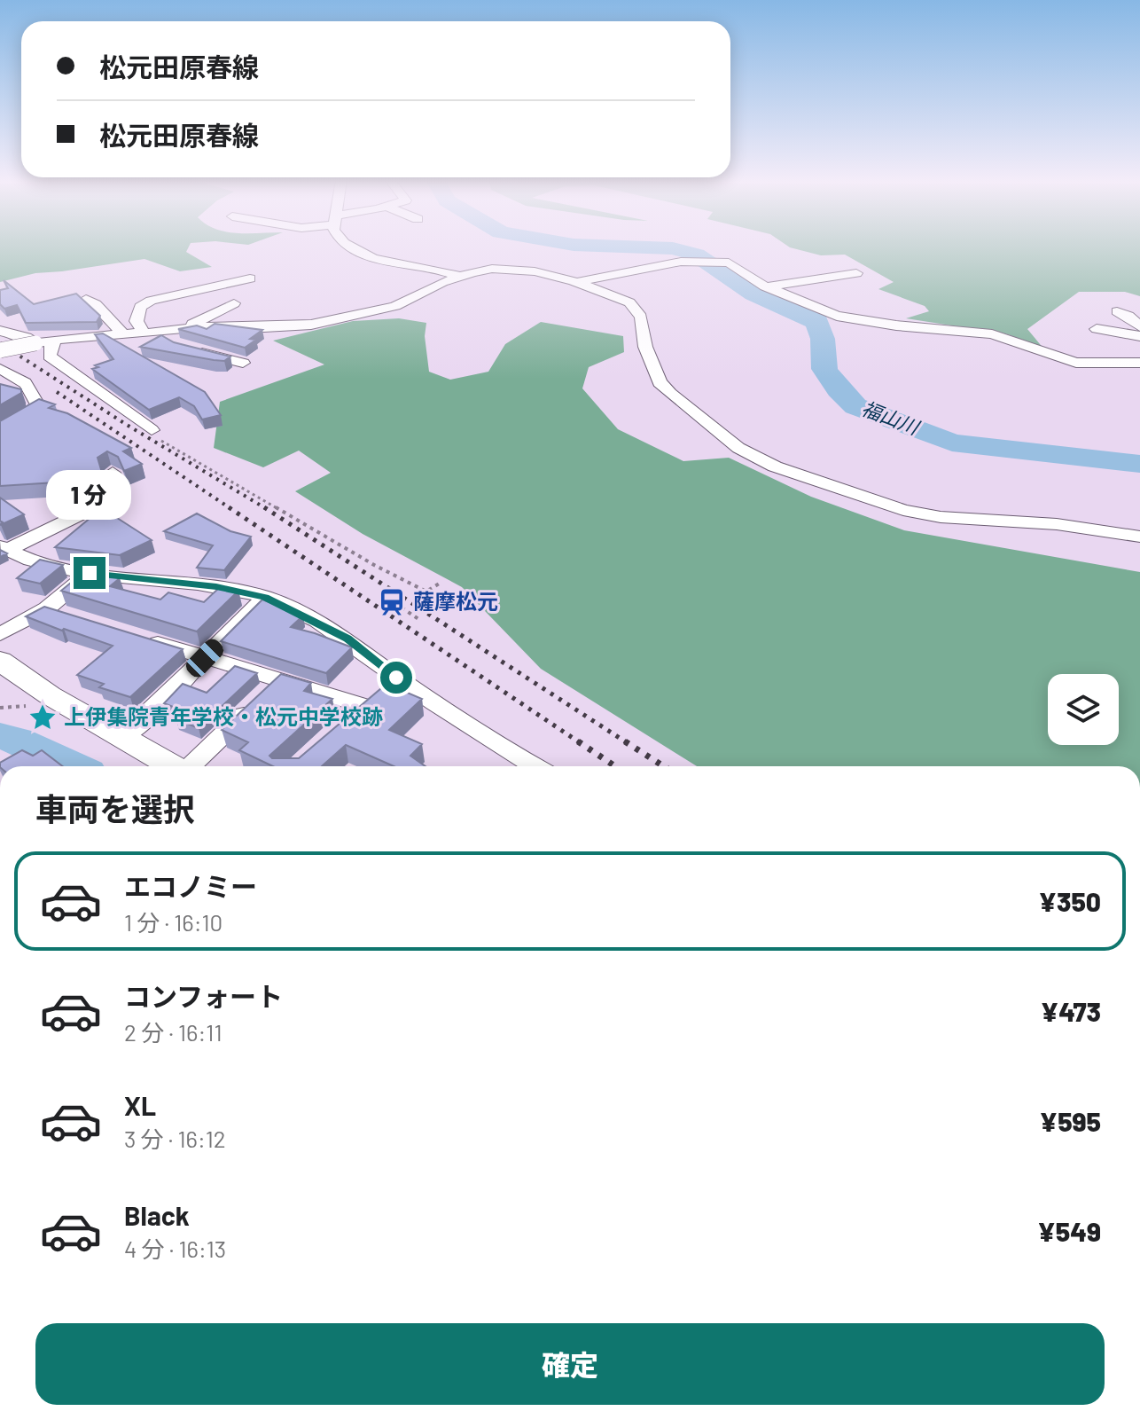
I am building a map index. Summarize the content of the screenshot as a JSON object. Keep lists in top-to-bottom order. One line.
{"water":["福山川"],"places":{"station":["薩摩松元"],"place":["上伊集院青年学校・松元中学校跡"]},"page":{"banner":["松元田原春線","松元田原春線"],"bubble":"1 分","heading":"車両を選択","list":[{"name":"エコノミー","note":"1 分 · 16:10","value":"¥350"},{"name":"コンフォート","note":"2 分 · 16:11","value":"¥473"},{"name":"XL","note":"3 分 · 16:12","value":"¥595"},{"name":"Black","note":"4 分 · 16:13","value":"¥549"}],"buttons":"確定"}}
